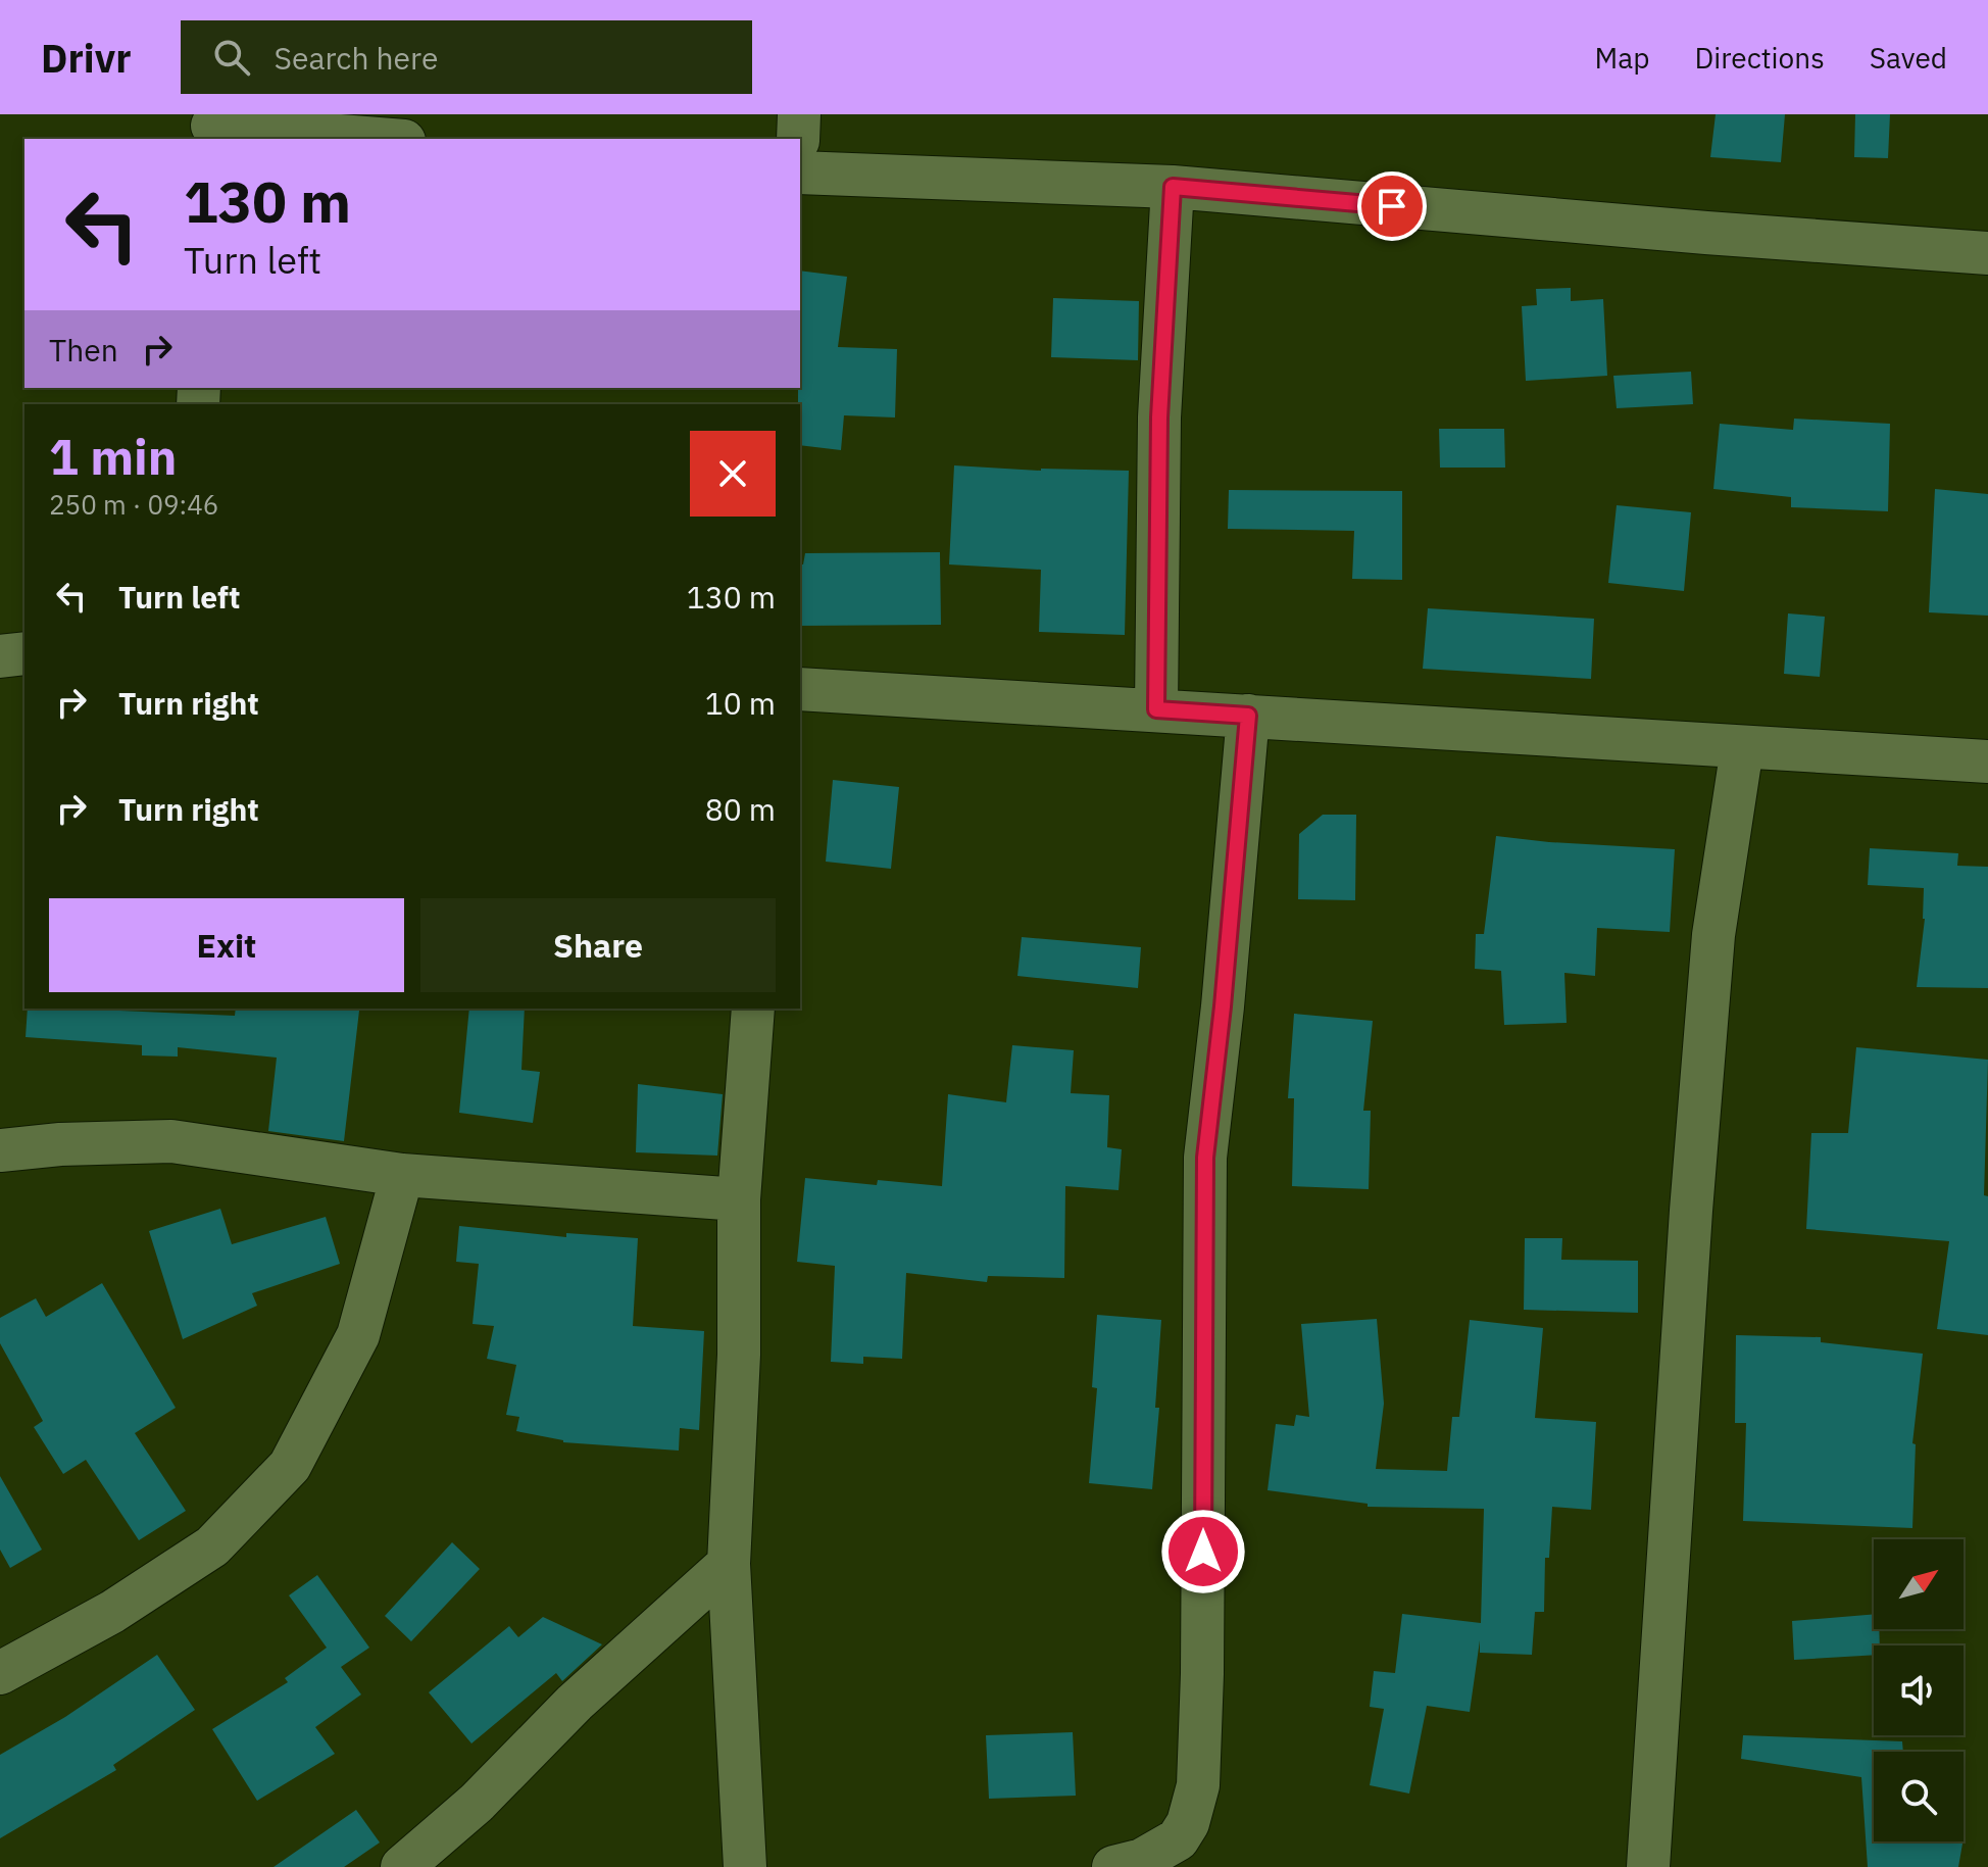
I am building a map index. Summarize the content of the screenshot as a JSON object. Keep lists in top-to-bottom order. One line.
{"north":"top right","page":{"header":"Drivr","search":"Search here","nav":["Map","Directions","Saved"],"turn":["130 m","Turn left"],"then":"Then","heading":["1 min","250 m · 09:46"],"list":[{"name":"Turn left","value":"130 m"},{"name":"Turn right","value":"10 m"},{"name":"Turn right","value":"80 m"}],"buttons":["Exit","Share"]}}
